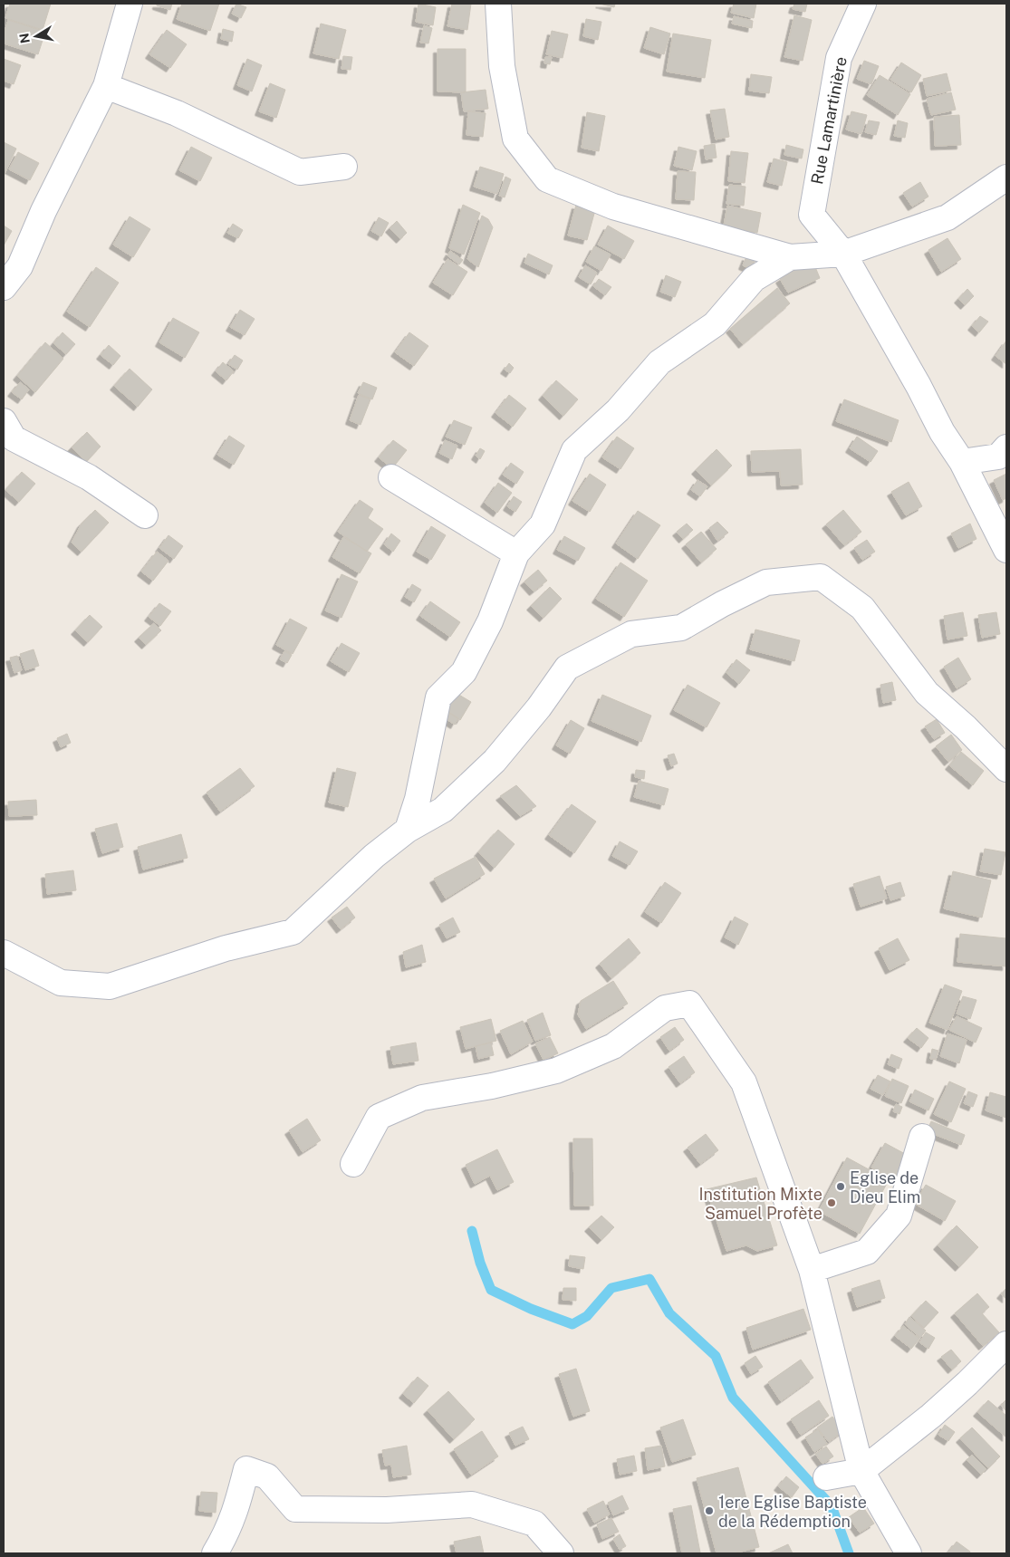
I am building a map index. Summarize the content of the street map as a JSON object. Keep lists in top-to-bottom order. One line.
{"streets":{"street":["Rue Lamartinière"]},"places":["Eglise de Dieu Elim","Institution Mixte Samuel Profète","1ere Eglise Baptiste de la Rédemption"],"north":"left"}
